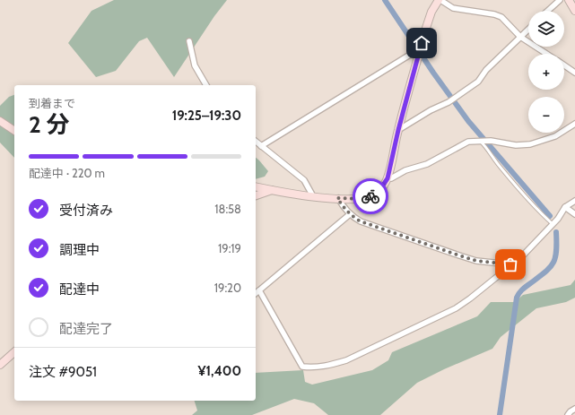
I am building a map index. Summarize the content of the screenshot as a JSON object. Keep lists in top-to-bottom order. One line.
{"page":{"map_buttons":["+","−"],"heading":["2 分","到着まで","19:25–19:30"],"panel":["注文 #9051","¥1,400"],"bar":"配達中 · 220 m","list":[["受付済み","18:58"],["調理中","19:19"],["配達中","19:20"],"配達完了"]}}
